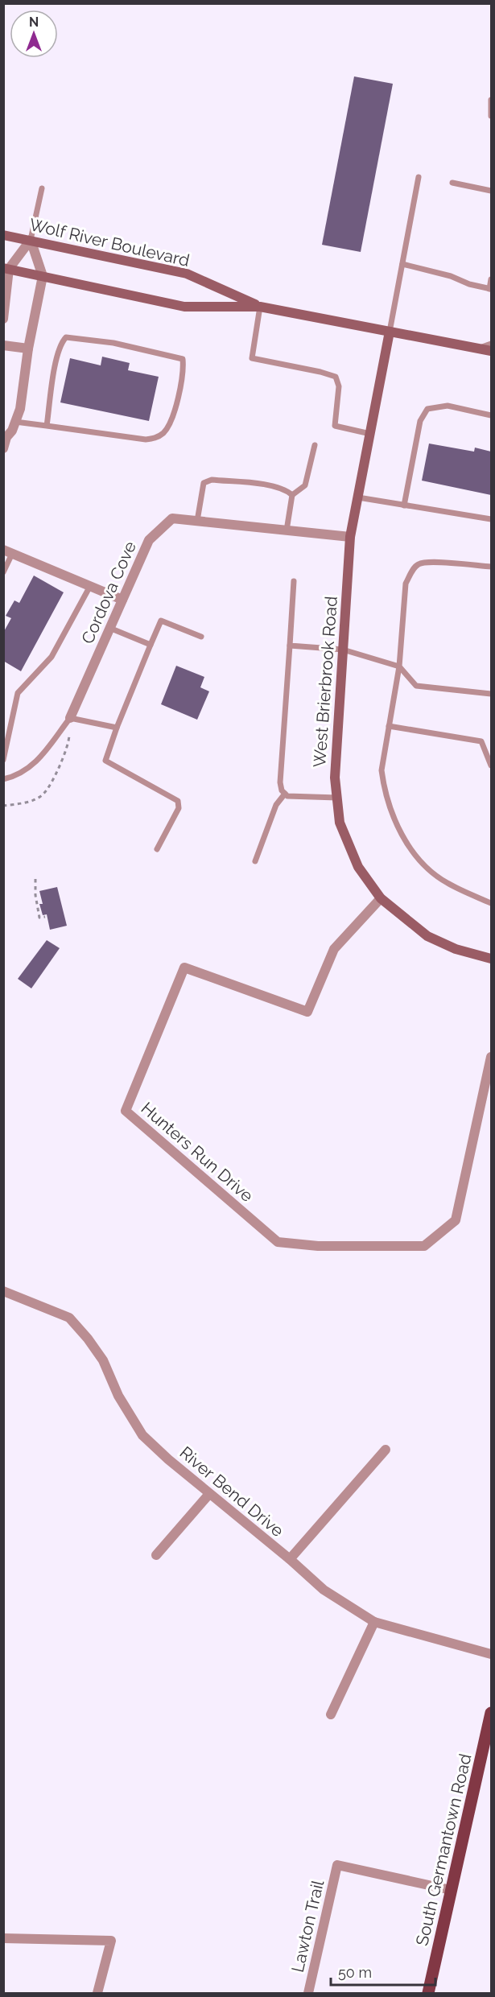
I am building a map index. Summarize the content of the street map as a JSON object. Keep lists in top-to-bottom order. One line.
{"streets":{"main road":["Wolf River Boulevard","West Brierbrook Road","South Germantown Road"],"street":["Cordova Cove","Hunters Run Drive","River Bend Drive","Lawton Trail"]},"crossings":[["Wolf River Boulevard","West Brierbrook Road"],["Cordova Cove","West Brierbrook Road"],["West Brierbrook Road","Hunters Run Drive"],["South Germantown Road","Lawton Trail"]],"scale_bar":"50 m","north":"top"}
